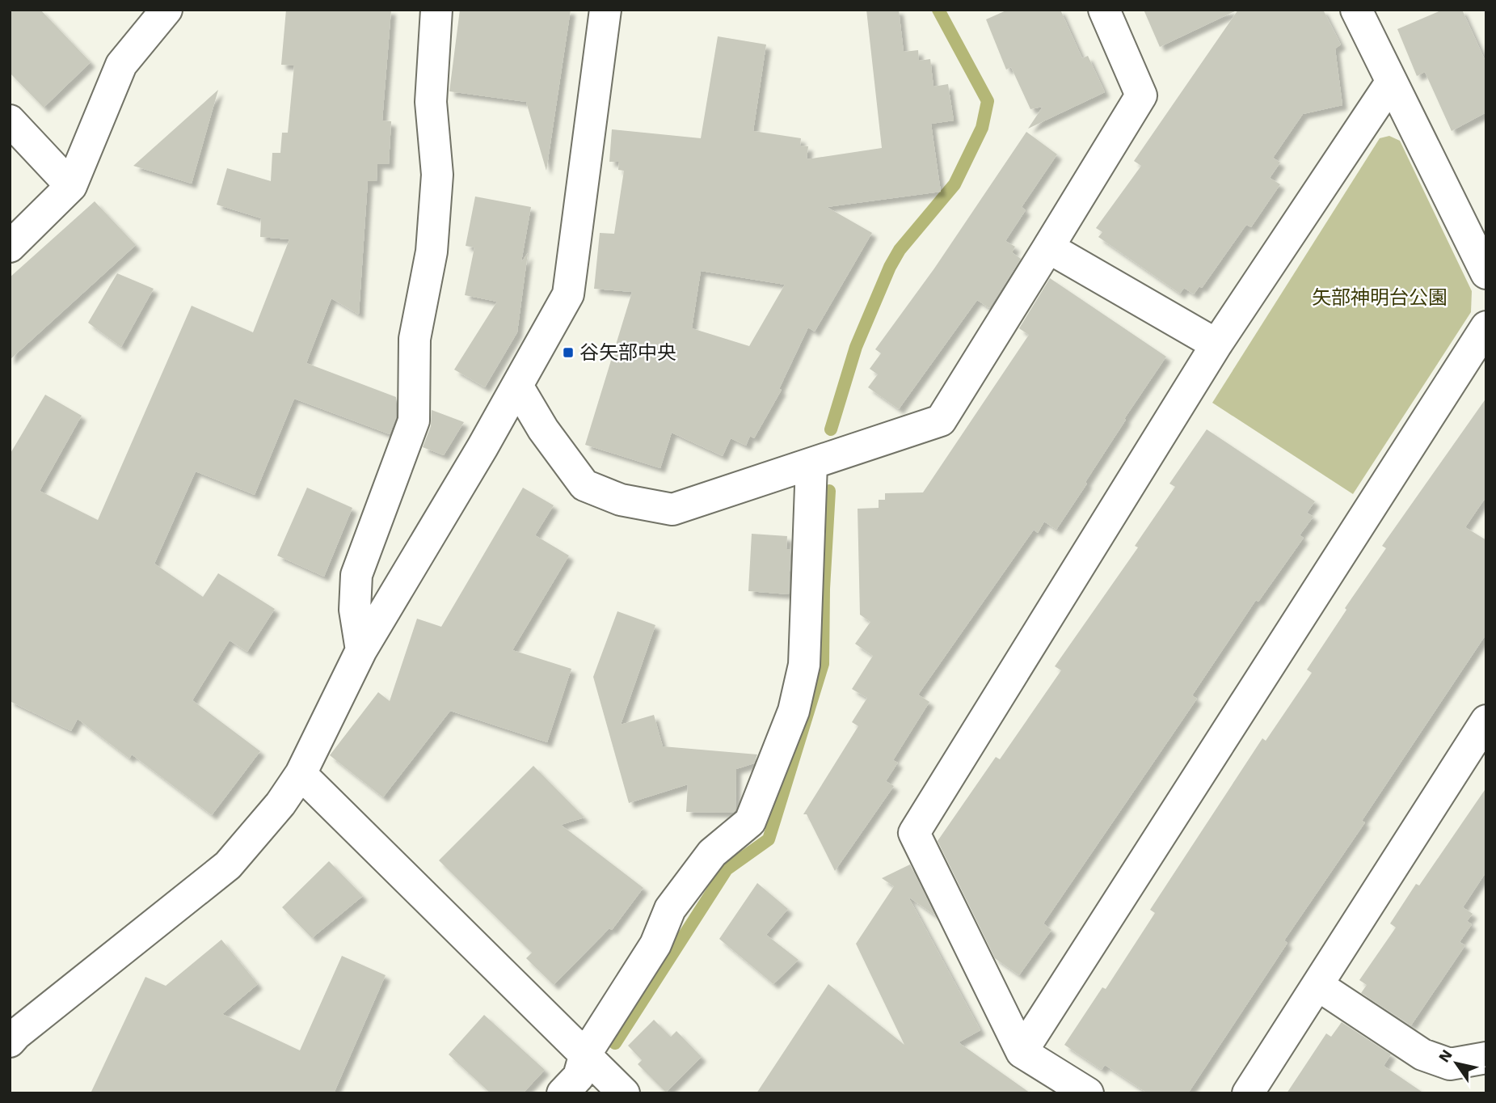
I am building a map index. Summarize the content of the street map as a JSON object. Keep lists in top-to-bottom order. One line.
{"parks":["矢部神明台公園"],"places":{"transit":["谷矢部中央"]},"north":"top left"}
